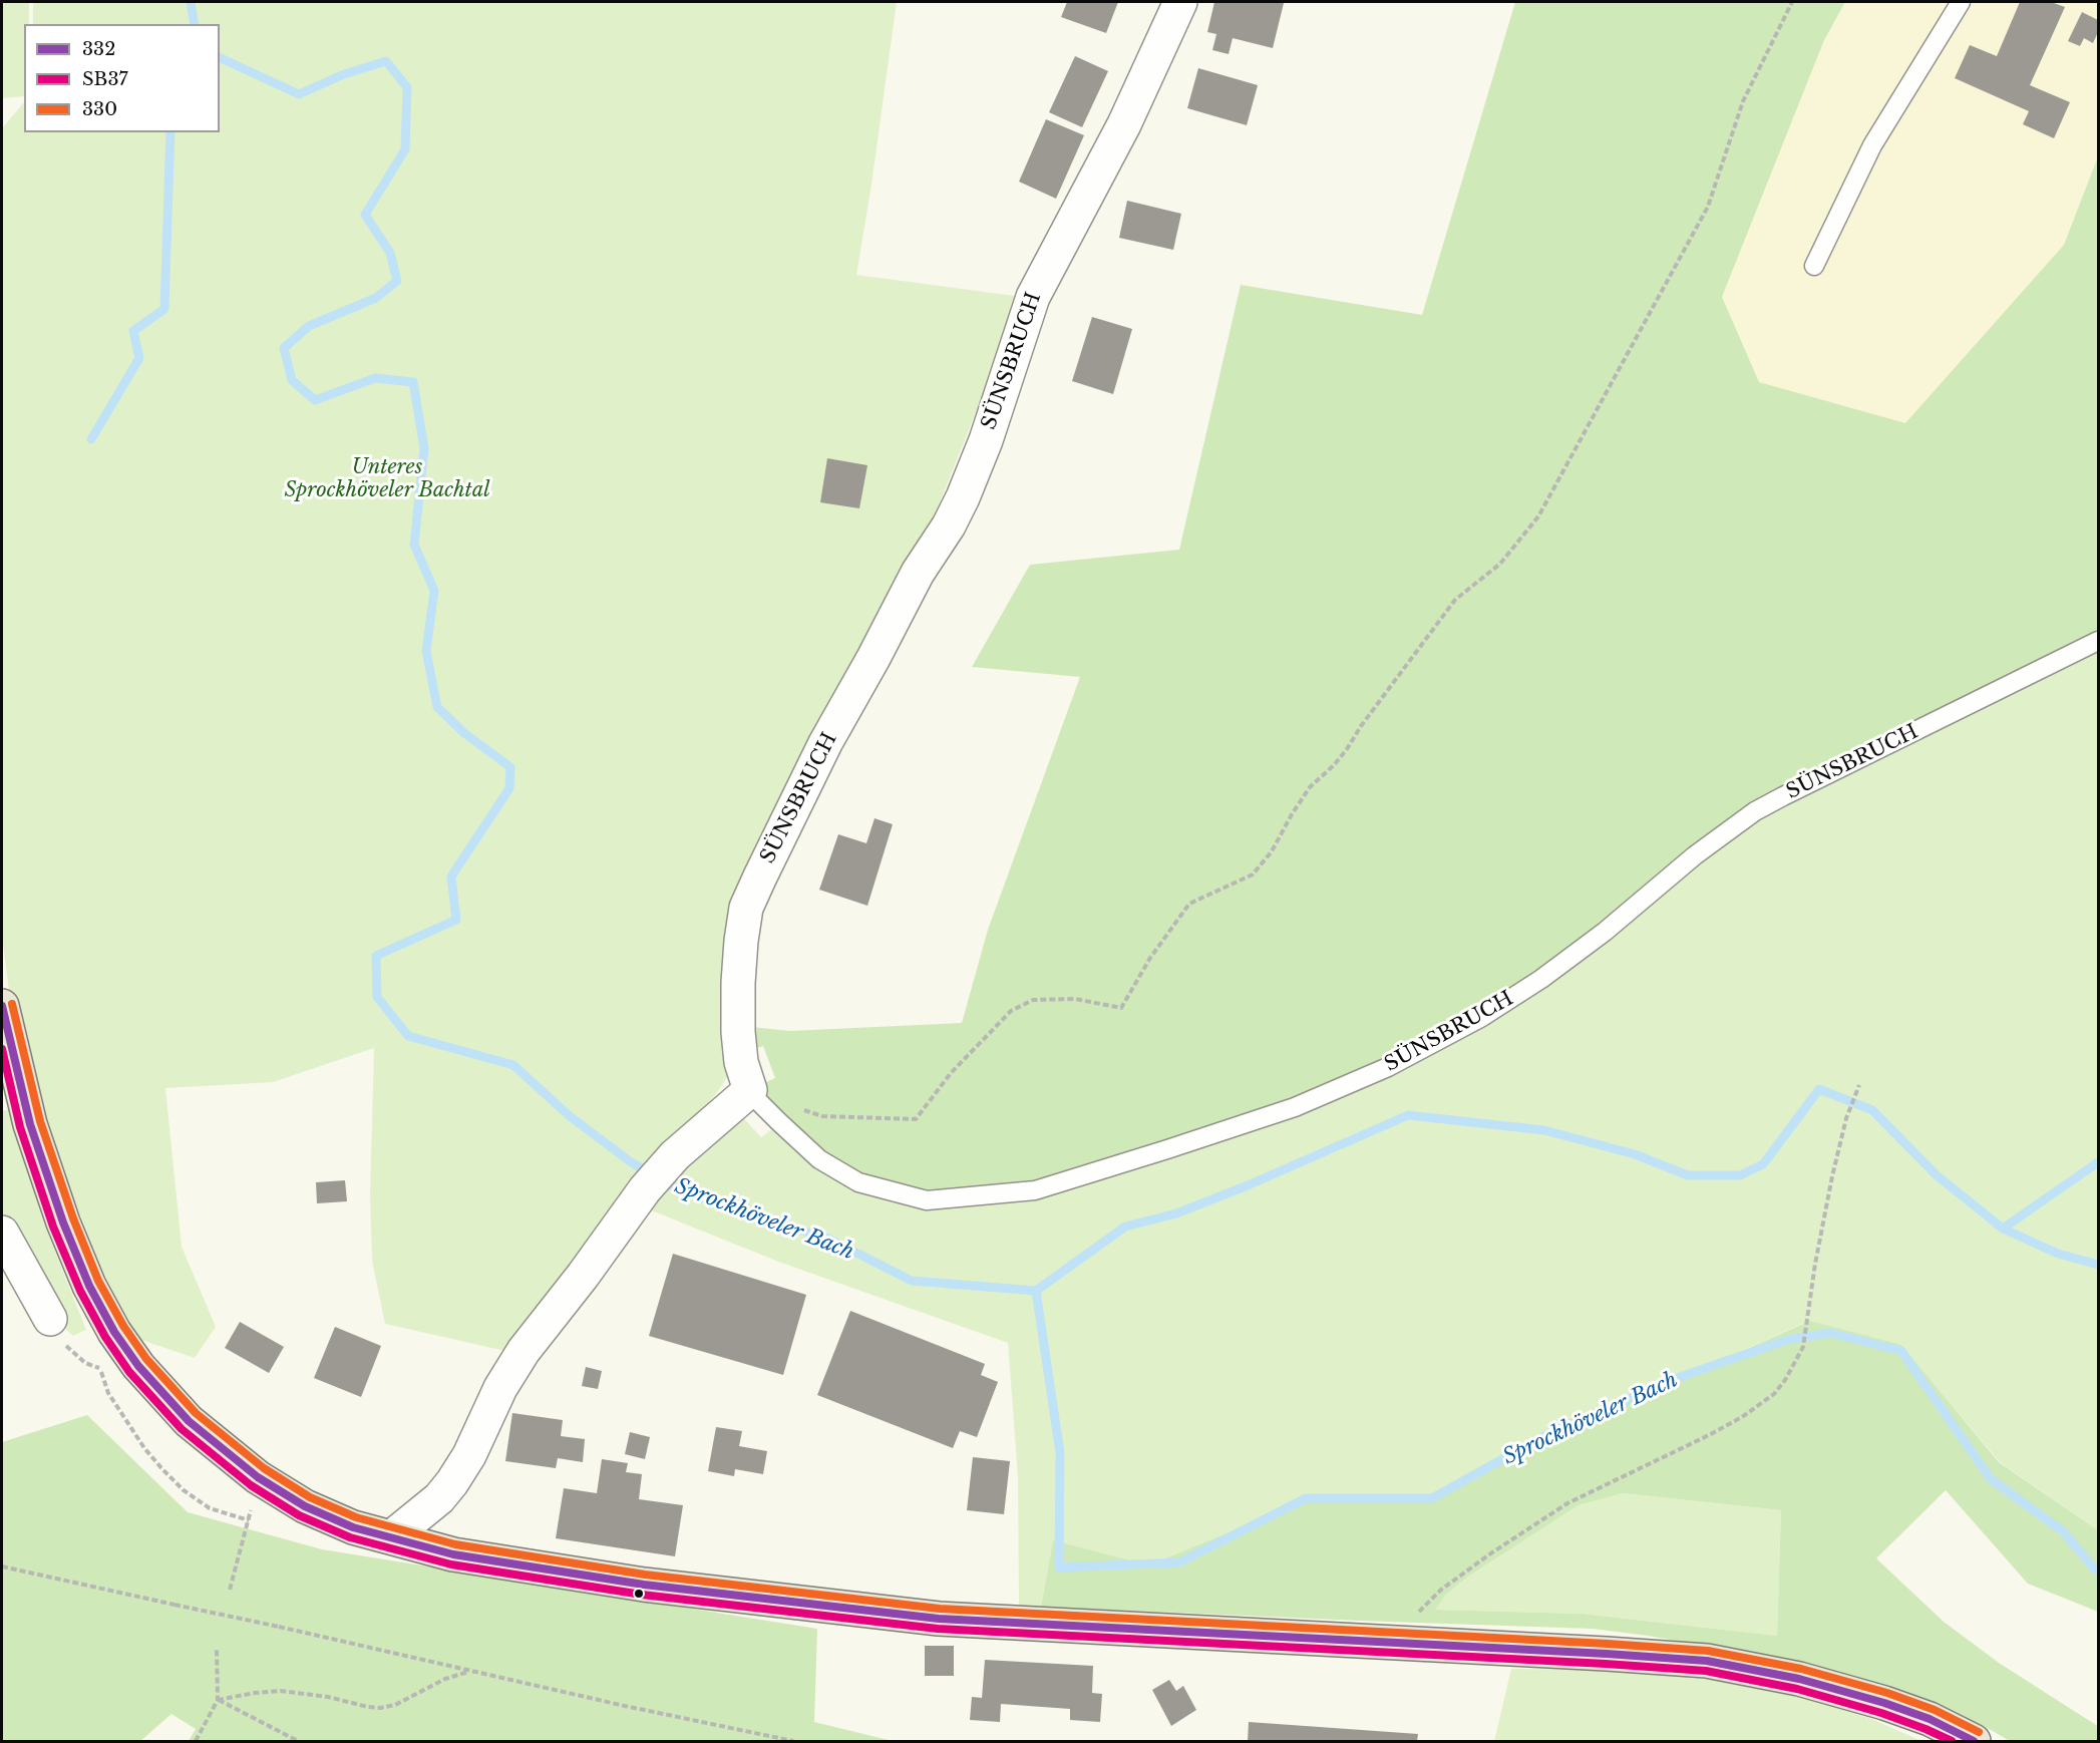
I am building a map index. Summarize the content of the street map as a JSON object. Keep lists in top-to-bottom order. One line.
{"streets":{"street":["SÜNSBRUCH"]},"water":["Sprockhöveler Bach"],"parks":["Unteres Sprockhöveler Bachtal"],"lines":["transit line 330","transit line 332","transit line SB37"],"legend":["332","SB37","330"]}
